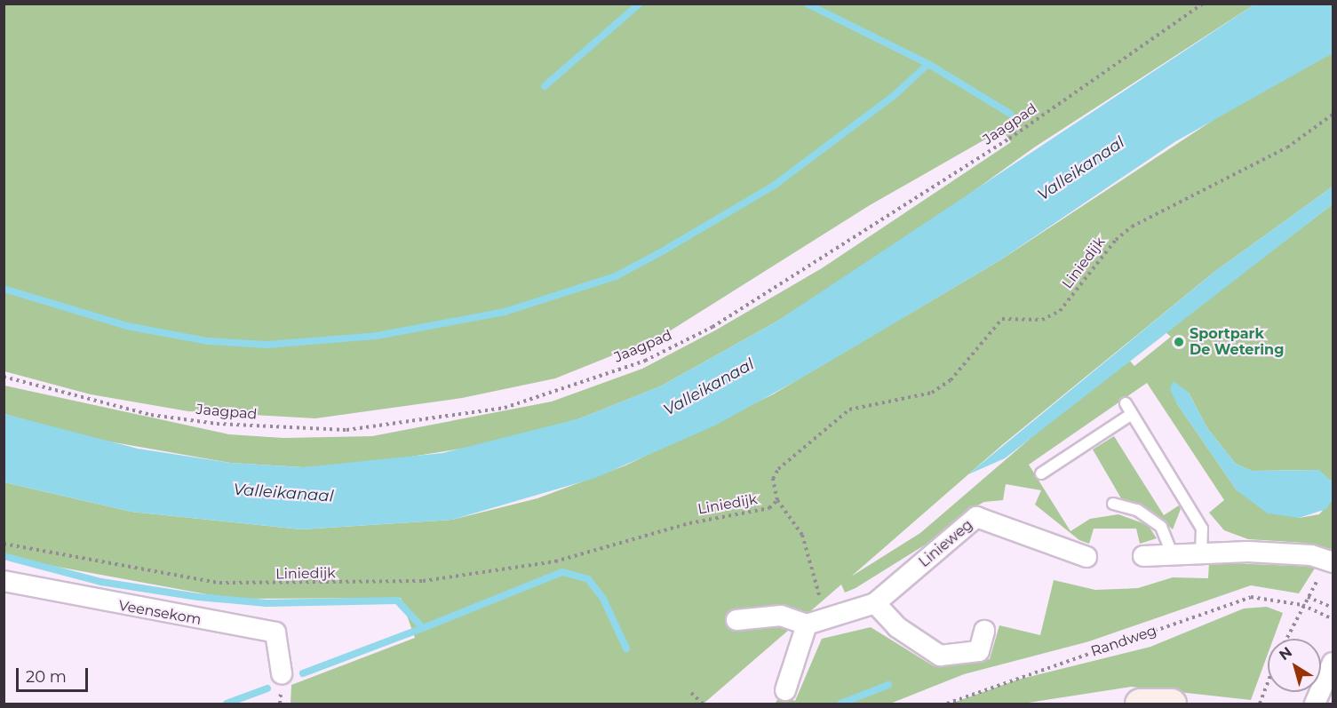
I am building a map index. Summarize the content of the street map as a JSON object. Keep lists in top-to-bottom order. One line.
{"streets":{"street":["Linieweg","Veensekom"],"path":["Jaagpad","Liniedijk","Randweg"]},"water":["Valleikanaal"],"places":["Sportpark De Wetering"],"scale_bar":"20 m","north":"top left"}
